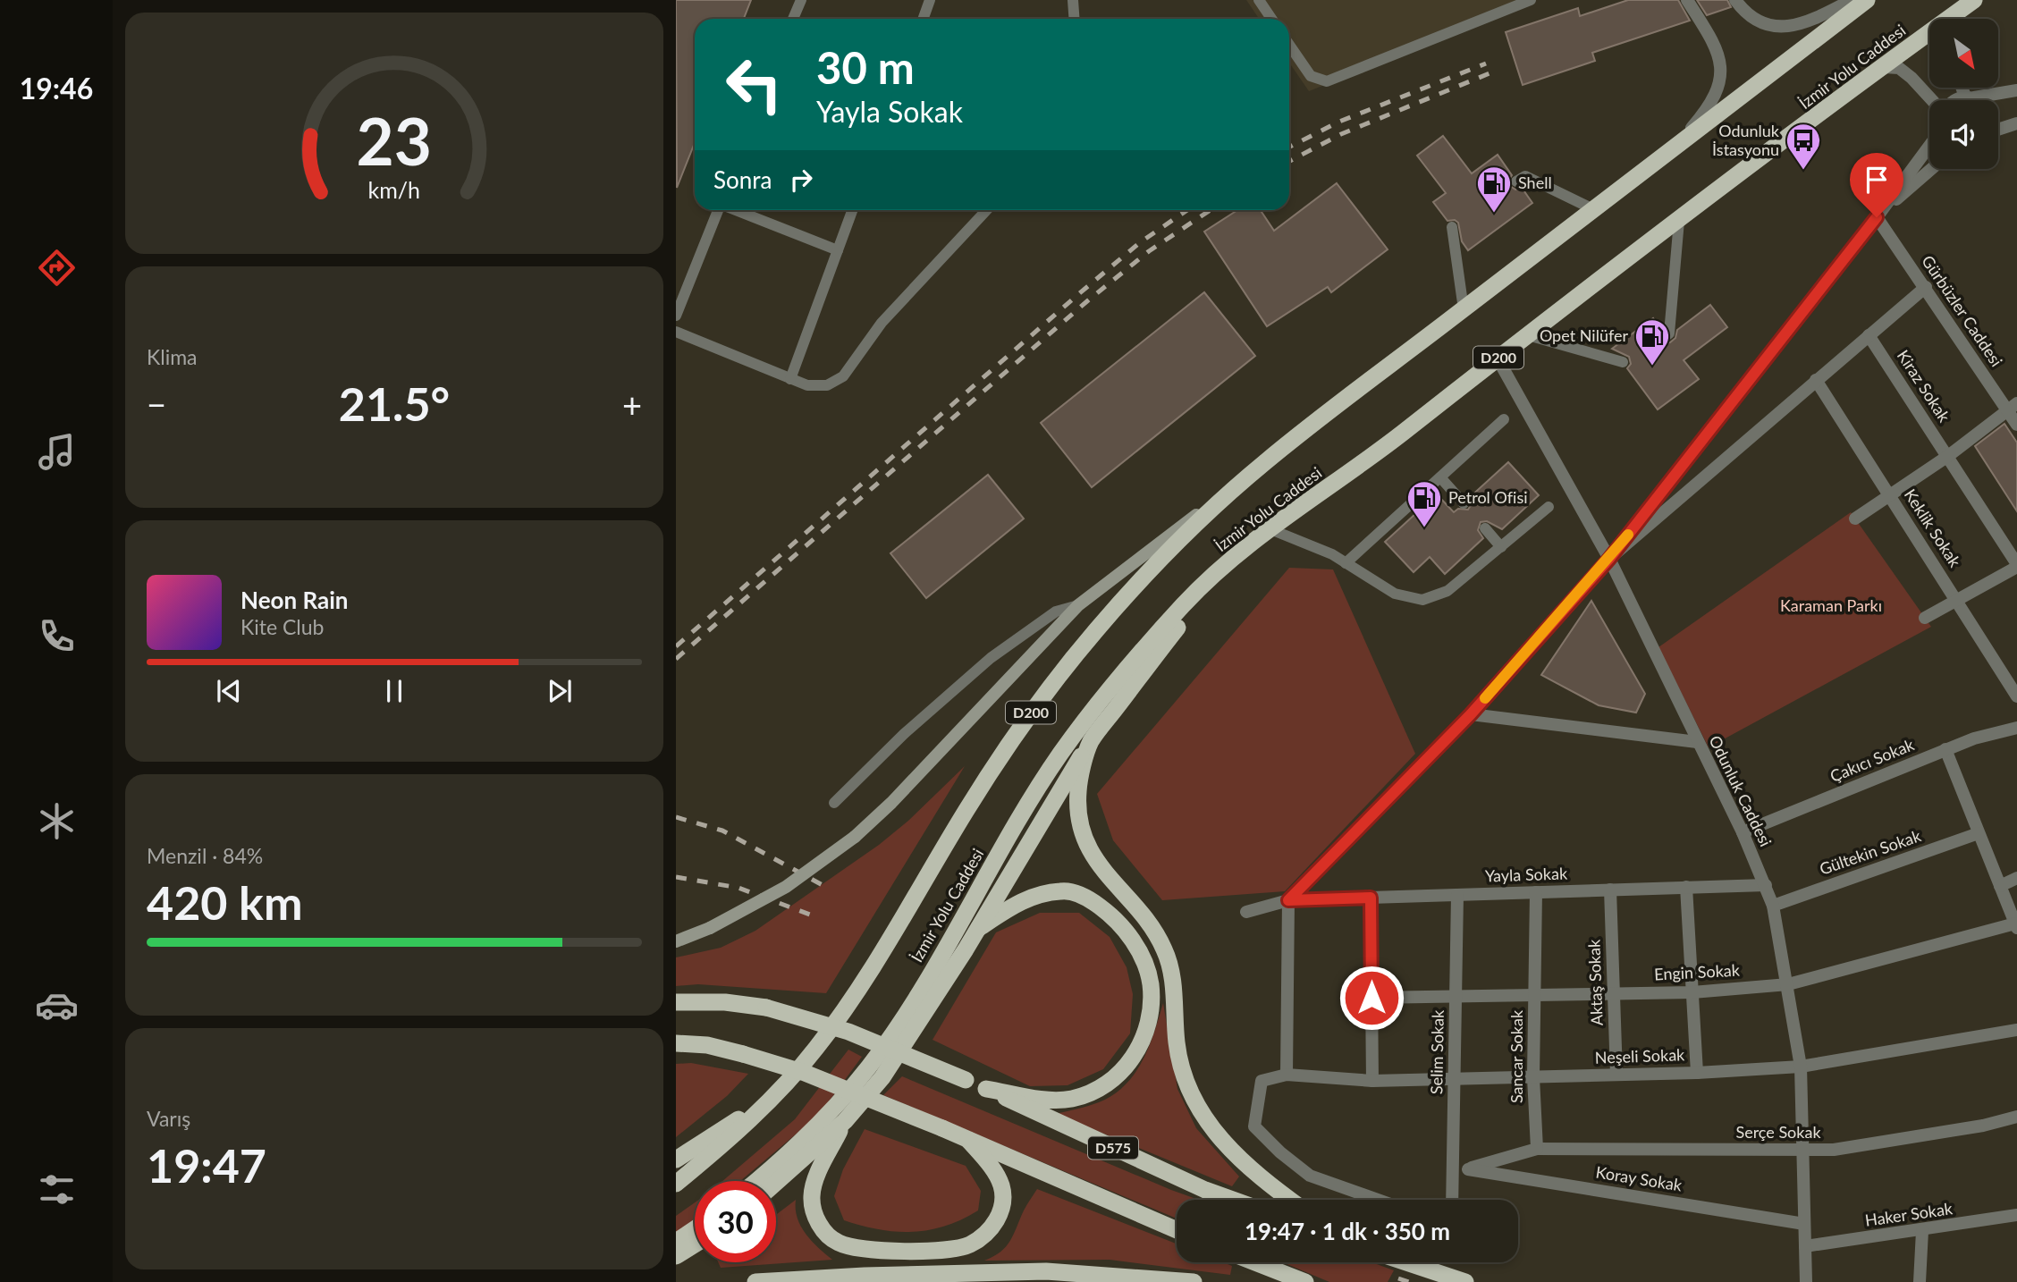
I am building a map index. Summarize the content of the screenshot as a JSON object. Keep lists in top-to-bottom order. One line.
{"streets":{"highway":["İzmir Yolu Caddesi","D200","D575"],"street":["Gürbüzler Caddesi","Kiraz Sokak","Keklik Sokak","Çakıcı Sokak","Odunluk Caddesi","Gültekin Sokak","Yayla Sokak","Engin Sokak","Aktaş Sokak","Selim Sokak","Sancar Sokak","Neşeli Sokak","Serçe Sokak","Koray Sokak","Haker Sokak"]},"crossings":[["İzmir Yolu Caddesi","Odunluk Caddesi"],["Çakıcı Sokak","Odunluk Caddesi"],["Odunluk Caddesi","Gültekin Sokak"],["Odunluk Caddesi","Yayla Sokak"],["Odunluk Caddesi","Engin Sokak"],["Odunluk Caddesi","Neşeli Sokak"],["Odunluk Caddesi","Serçe Sokak"],["Odunluk Caddesi","Koray Sokak"],["Odunluk Caddesi","Haker Sokak"],["Yayla Sokak","Aktaş Sokak"],["Yayla Sokak","Selim Sokak"],["Yayla Sokak","Sancar Sokak"],["Engin Sokak","Aktaş Sokak"],["Engin Sokak","Selim Sokak"],["Engin Sokak","Sancar Sokak"],["Aktaş Sokak","Neşeli Sokak"],["Selim Sokak","Neşeli Sokak"],["Sancar Sokak","Neşeli Sokak"],["Sancar Sokak","Serçe Sokak"],["Sancar Sokak","Koray Sokak"],["Serçe Sokak","Koray Sokak"]],"parks":["Karaman Parkı"],"places":{"bus stop":["Odunluk İstasyonu"],"fuel station":["Shell","Opet Nilüfer","Petrol Ofisi"]},"north":"bottom right","page":{"tabs":"19:46","turn":["30 m","Yayla Sokak"],"then":"Sonra","tile":["Klima",["Menzil · 84%","420 km"],["Varış","19:47"]],"heat":["−","21.5°","+"],"song":["Neon Rain","Kite Club"],"limit":"30","trip":"19:47 · 1 dk · 350 m","gauge":["23","km/h"]}}
